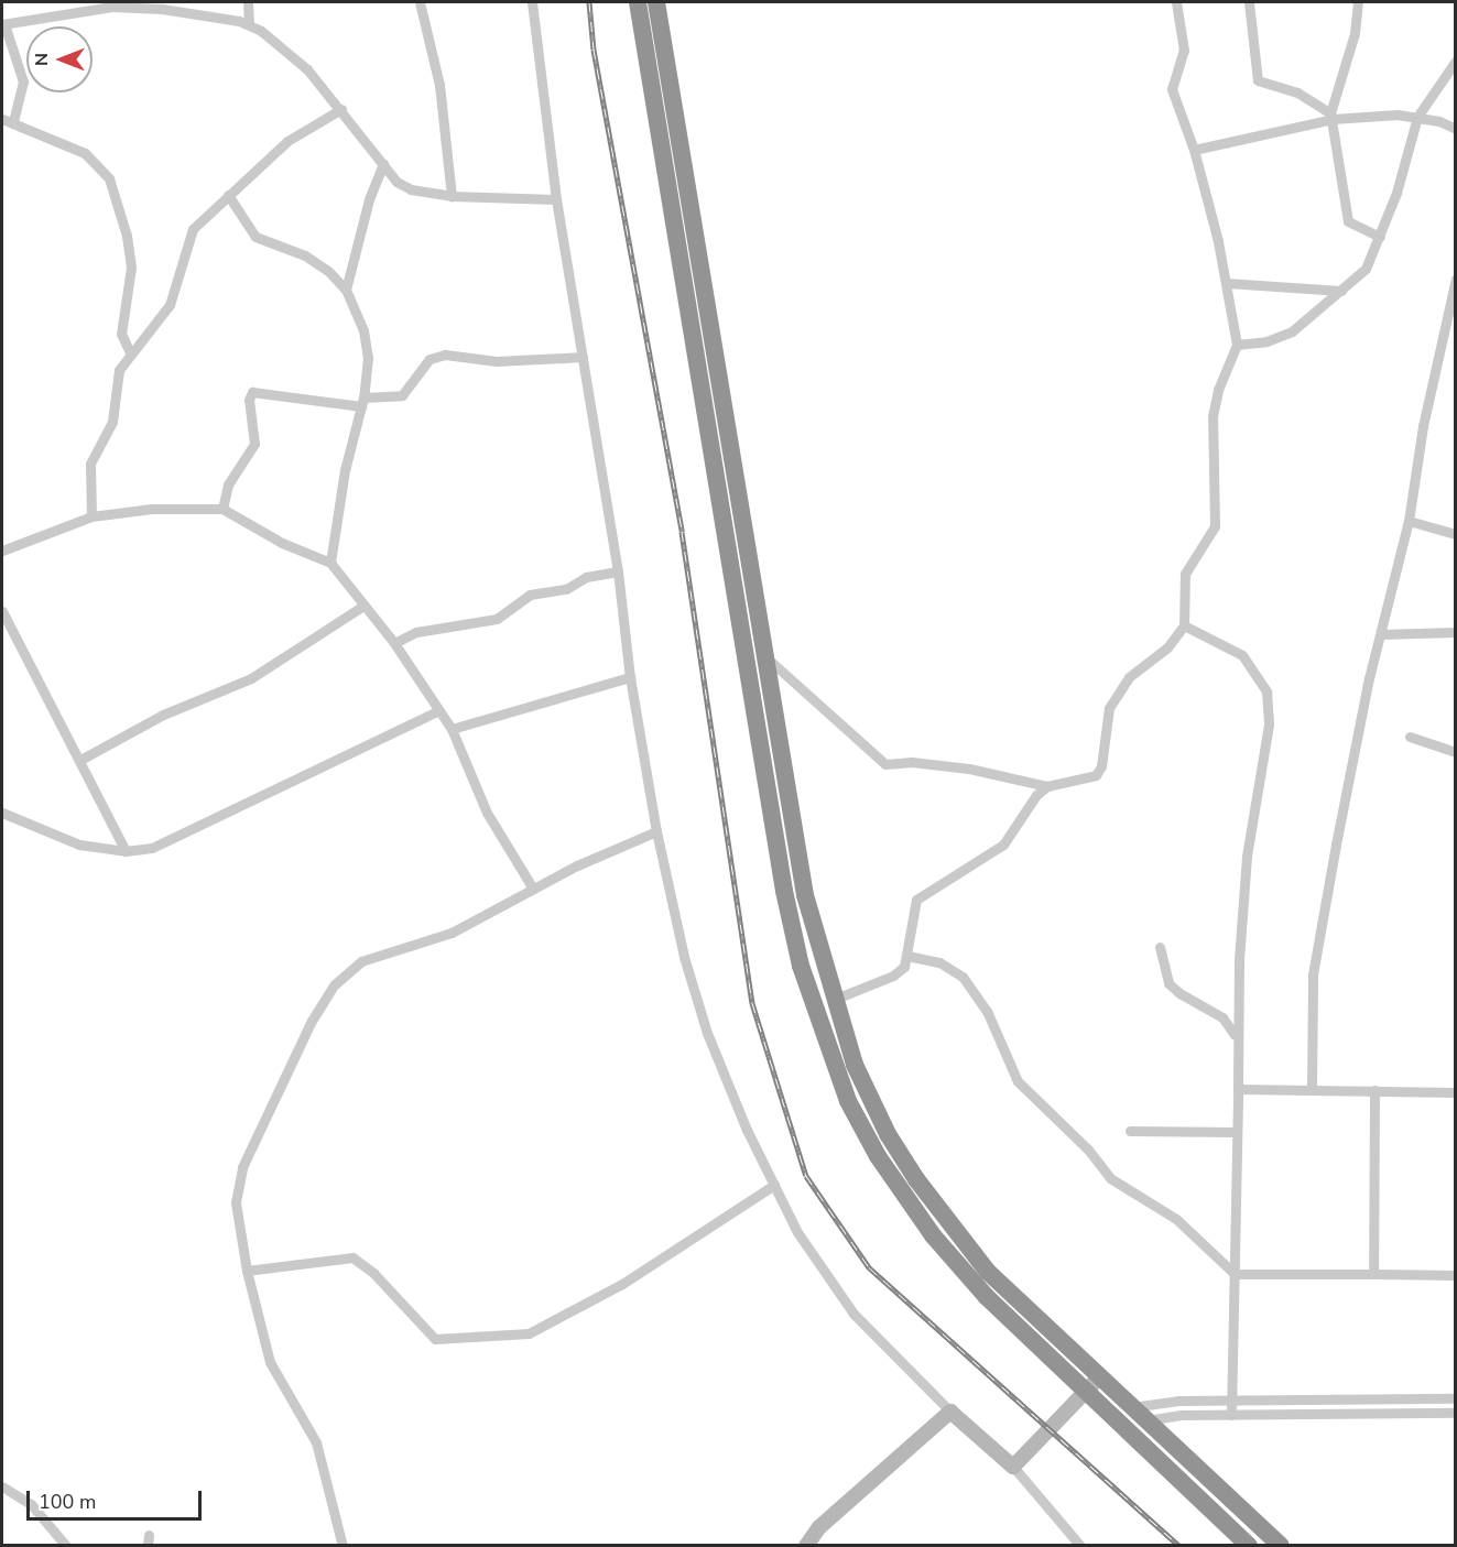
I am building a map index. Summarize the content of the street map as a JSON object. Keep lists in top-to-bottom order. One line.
{"scale_bar":"100 m","north":"left"}
